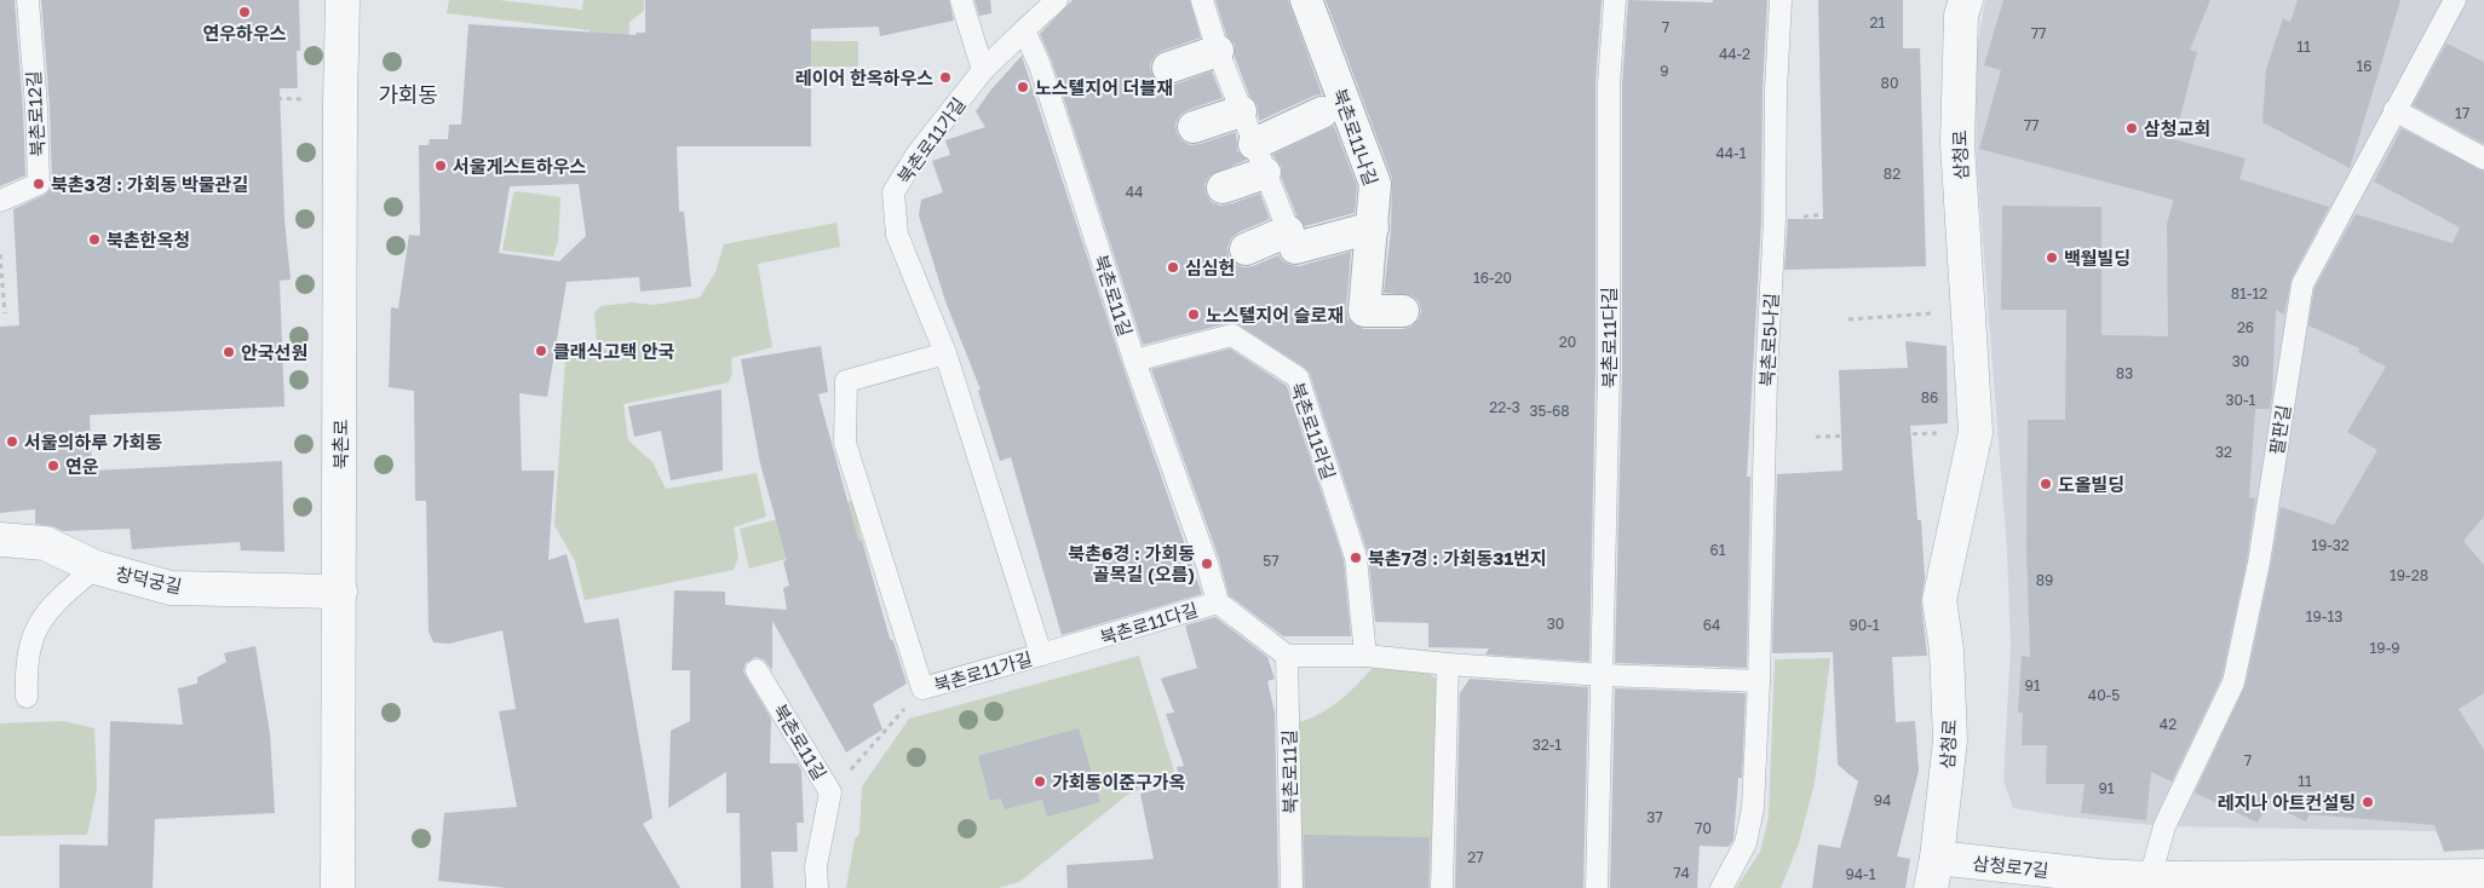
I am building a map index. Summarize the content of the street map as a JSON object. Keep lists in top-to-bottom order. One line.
{"streets":{"street":["북촌로11나길","삼청로","북촌로","창덕궁길","삼청로7길"],"lane":["북촌로12길","북촌로11가길","북촌로11길","북촌로11다길","북촌로5나길","팔판길","북촌로11라길"]},"crossings":[["북촌로11가길","북촌로11길"],["북촌로11가길","북촌로11다길"],["삼청로","삼청로7길"],["북촌로11길","북촌로11다길"],["북촌로11길","북촌로11라길"],["팔판길","삼청로7길"],["북촌로","창덕궁길"]],"districts":["가회동"],"places":["연우하우스","레이어 한옥하우스","노스텔지어 더블재","삼청교회","서울게스트하우스","북촌3경 : 가회동 박물관길","북촌한옥청","백월빌딩","심심헌","노스텔지어 슬로재","클래식고택 안국","안국선원","서울의하루 가회동","연운","도올빌딩","북촌7경 : 가회동31번지","북촌6경 : 가회동 골목길 (오름)","가회동이준구가옥","레지나 아트컨설팅"],"house_numbers":["21","7","77","11","44-2","16","9","80","17","77","44-1","82","44","16-20","81-12","26","20","30","83","86","30-1","22-3","35-68","32","19-32","61","57","19-28","89","19-13","30","64","90-1","19-9","91","40-5","42","32-1","7","11","91","94","37","70","27","74","94-1"]}
